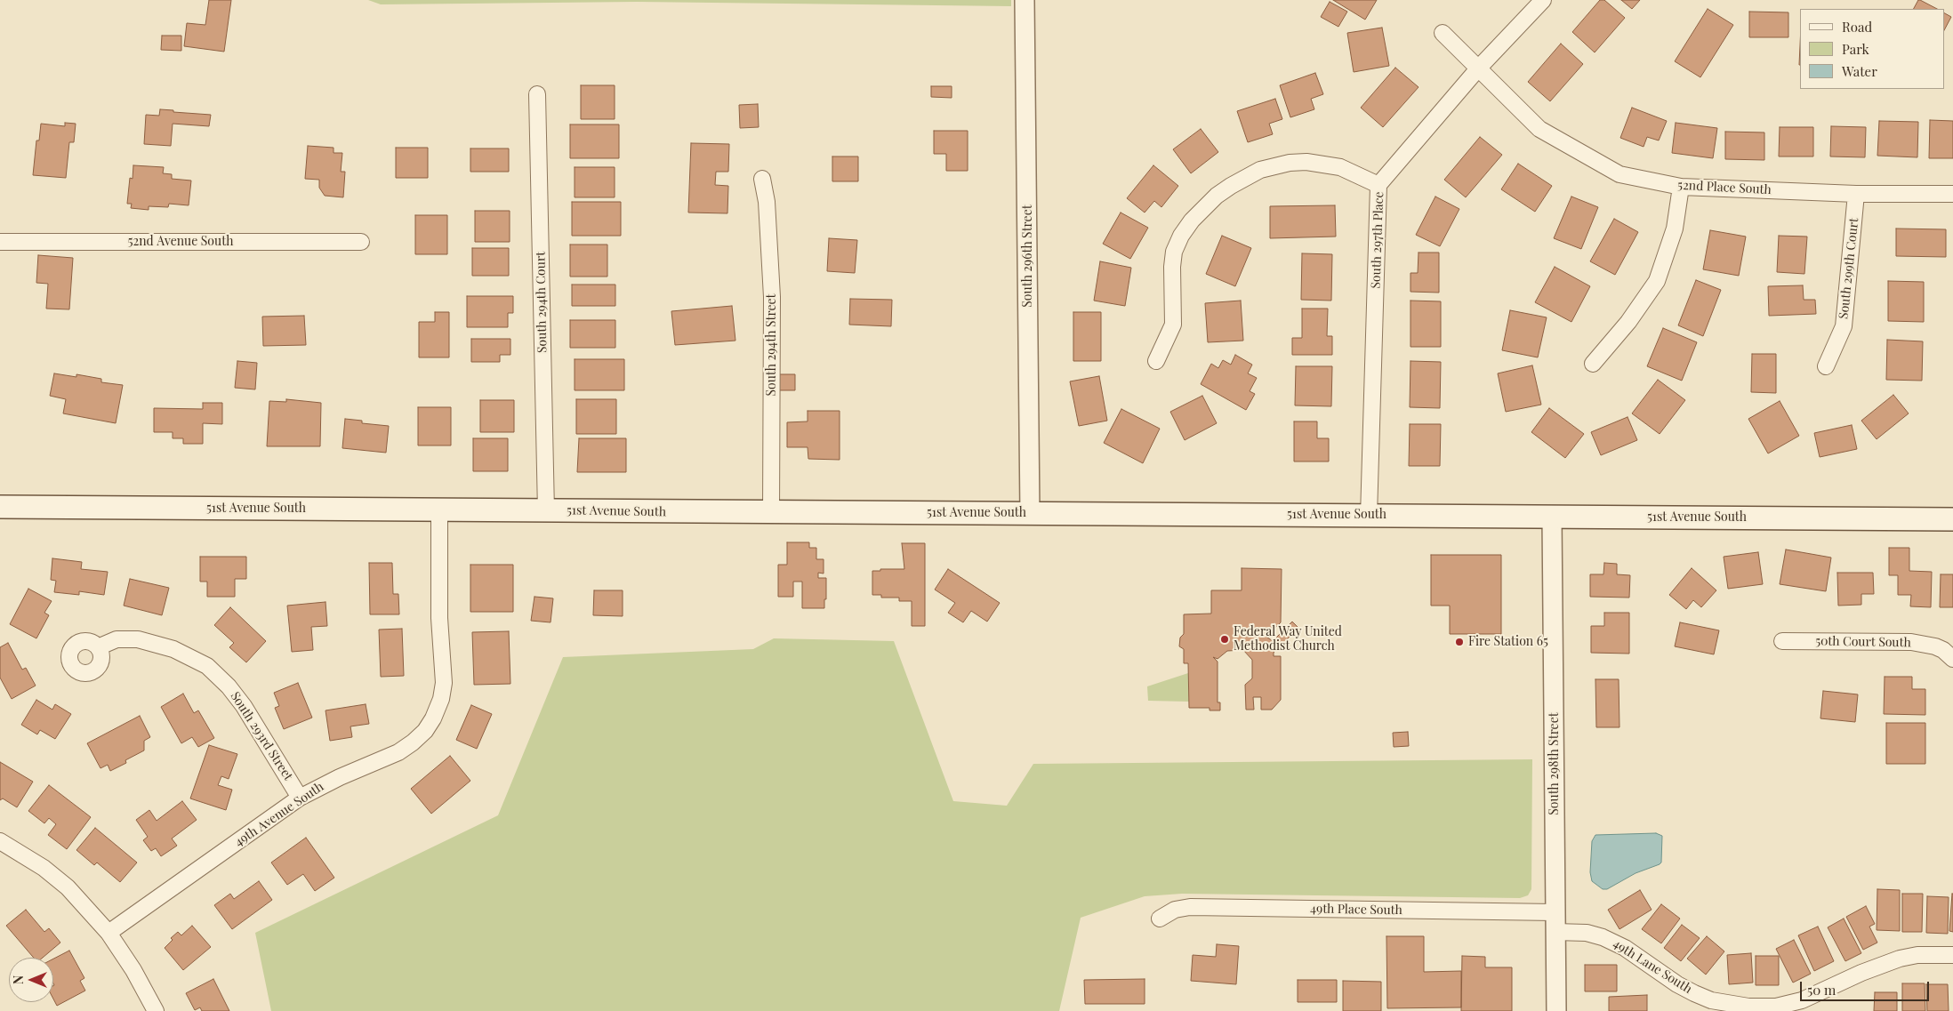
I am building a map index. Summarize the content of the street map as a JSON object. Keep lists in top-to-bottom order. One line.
{"streets":{"main road":["51st Avenue South"],"street":["52nd Place South","South 297th Place","52nd Avenue South","South 296th Street","South 299th Court","South 294th Court","South 294th Street","50th Court South","South 293rd Street","South 298th Street","49th Avenue South","49th Place South","49th Lane South"]},"crossings":[["52nd Place South","South 297th Place"],["52nd Place South","South 299th Court"],["South 297th Place","51st Avenue South"],["South 296th Street","51st Avenue South"],["South 294th Court","51st Avenue South"],["South 294th Street","51st Avenue South"],["51st Avenue South","South 298th Street"],["51st Avenue South","49th Avenue South"],["South 293rd Street","49th Avenue South"],["South 298th Street","49th Place South"],["South 298th Street","49th Lane South"]],"places":["Federal Way United Methodist Church","Fire Station 65"],"legend":["Road","Park","Water"],"scale_bar":"50 m","north":"left"}
